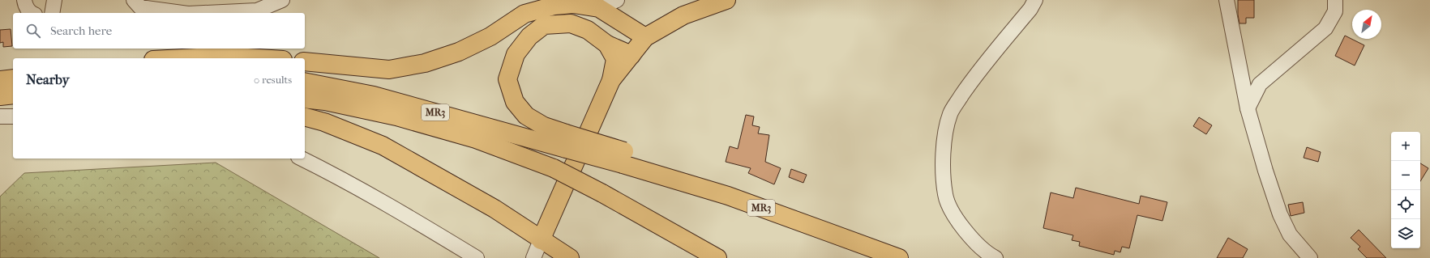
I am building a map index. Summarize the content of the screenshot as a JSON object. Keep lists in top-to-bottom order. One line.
{"streets":{"main road":["MR3"]},"north":"top right","page":{"search":"Search here","heading":["Nearby","0 results"],"map_buttons":["+","−"]}}
